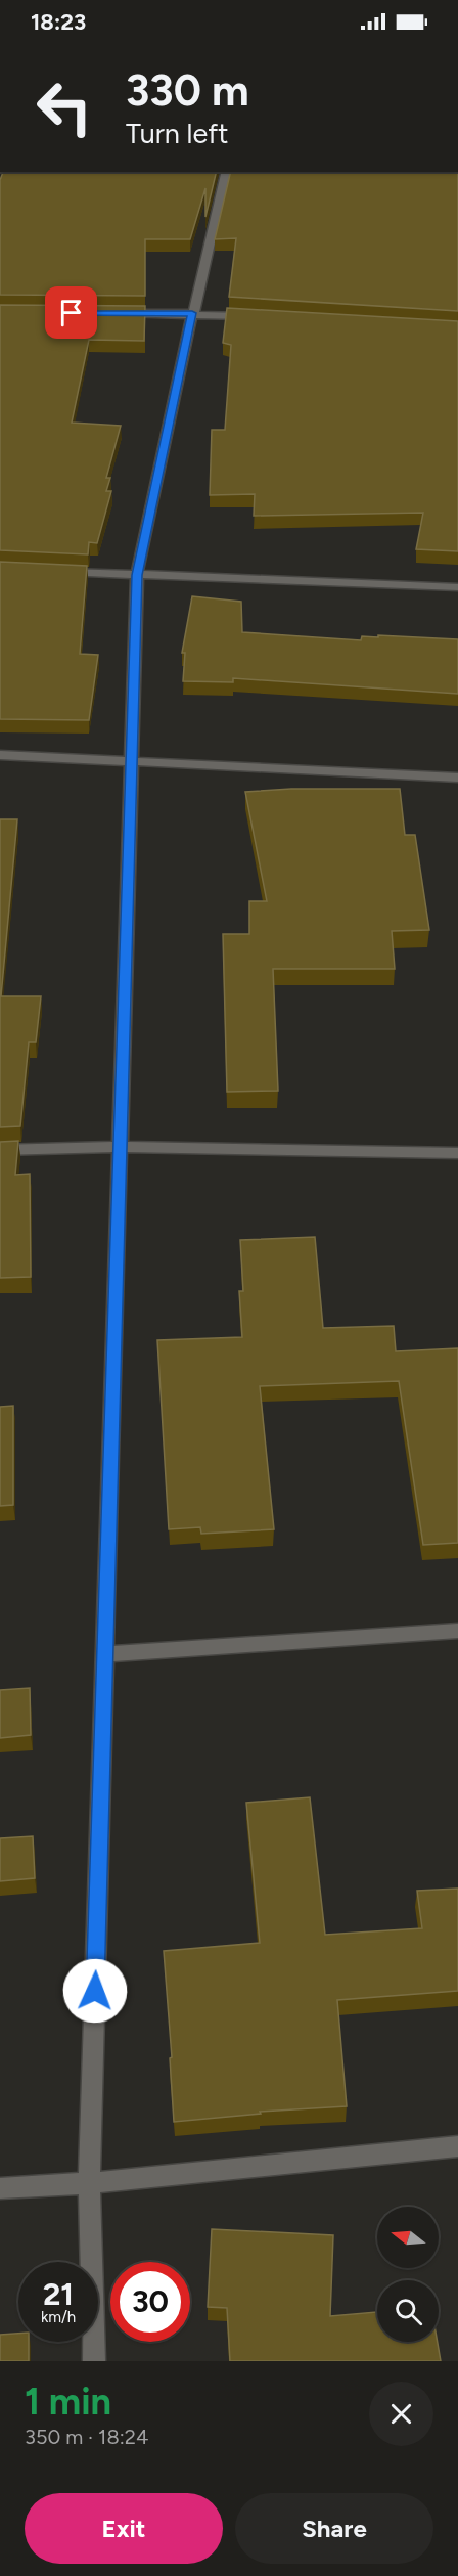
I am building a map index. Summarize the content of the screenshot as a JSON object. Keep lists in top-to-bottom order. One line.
{"north":"left","page":{"status":"18:23","turn":["330 m","Turn left"],"speed":"21 km/h","limit":"30","heading":["1 min","350 m · 18:24"],"buttons":["Exit","Share"]}}
